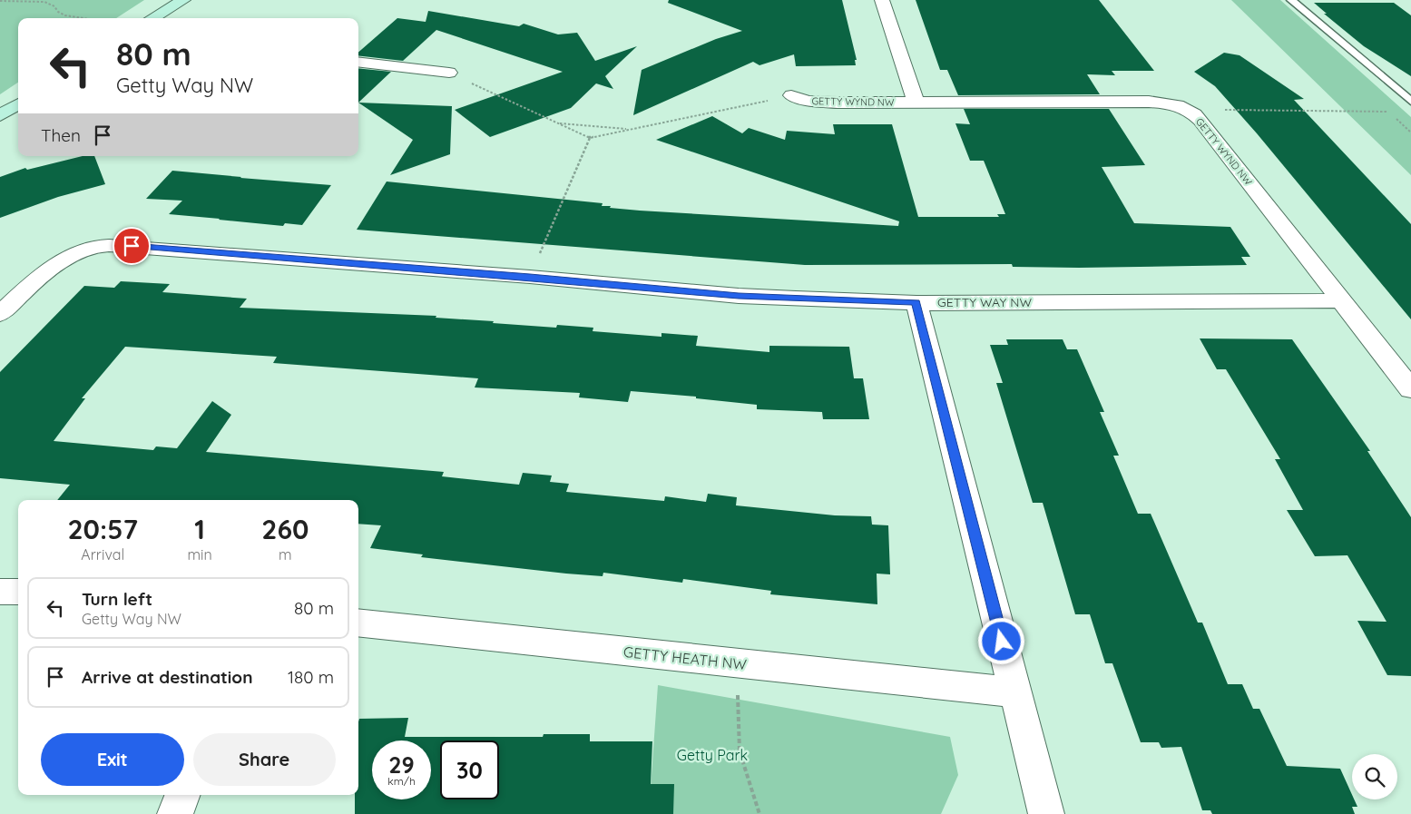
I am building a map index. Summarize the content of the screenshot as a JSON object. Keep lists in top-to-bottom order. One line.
{"streets":{"street":["GETTY WYND NW","GETTY WAY NW","GETTY HEATH NW"]},"crossings":[["GETTY WYND NW","GETTY WAY NW"]],"parks":["Getty Park"],"page":{"turn":["80 m","Getty Way NW"],"then":"Then","eta":["20:57","Arrival","1","min","260","m"],"list":[{"name":"Turn left","note":"Getty Way NW","value":"80 m"},{"name":"Arrive at destination","value":"180 m"}],"buttons":["Exit","Share"],"speed":"29 km/h","limit":"30"}}
